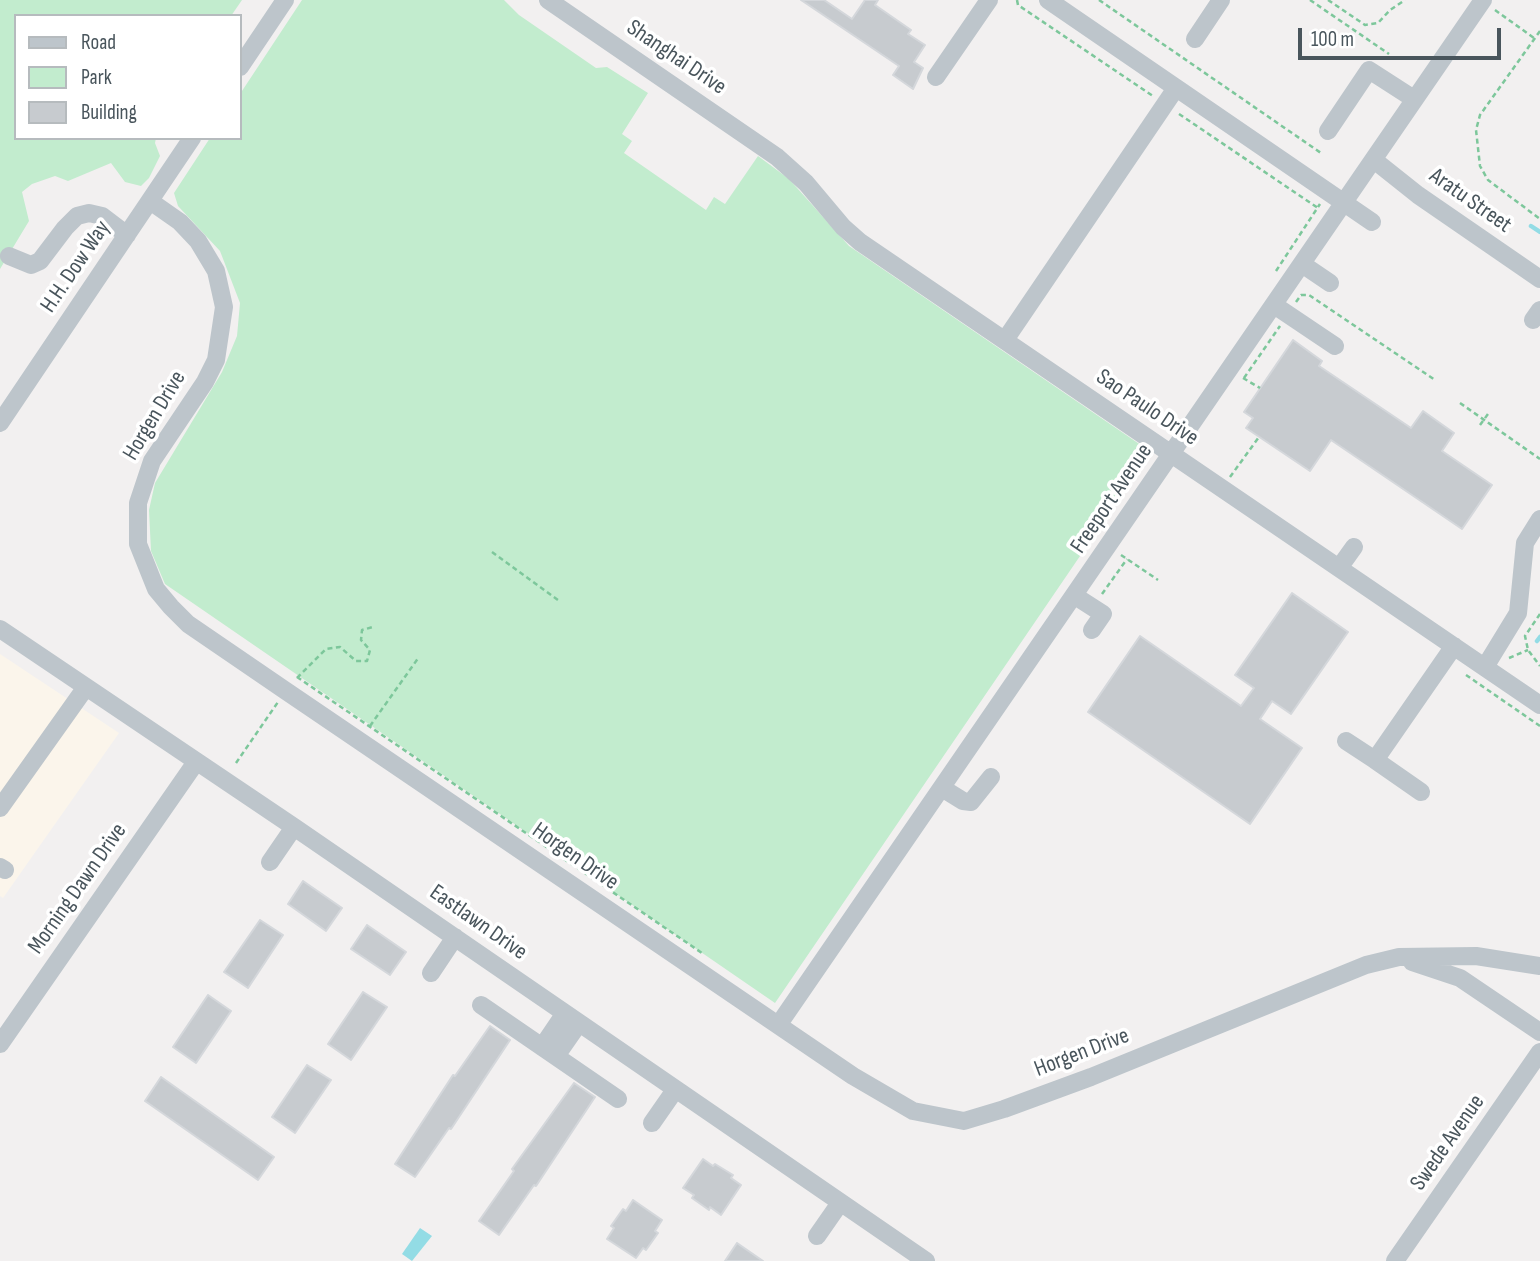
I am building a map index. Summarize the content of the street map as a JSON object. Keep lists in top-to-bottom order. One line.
{"streets":{"street":["Shanghai Drive","Aratu Street","H.H. Dow Way","Sao Paulo Drive","Horgen Drive","Freeport Avenue","Morning Dawn Drive","Eastlawn Drive","Swede Avenue"]},"crossings":[["Shanghai Drive","Sao Paulo Drive"],["Aratu Street","Freeport Avenue"],["H.H. Dow Way","Horgen Drive"],["Sao Paulo Drive","Freeport Avenue"],["Horgen Drive","Freeport Avenue"],["Morning Dawn Drive","Eastlawn Drive"]],"legend":["Road","Park","Building"],"scale_bar":"100 m"}
